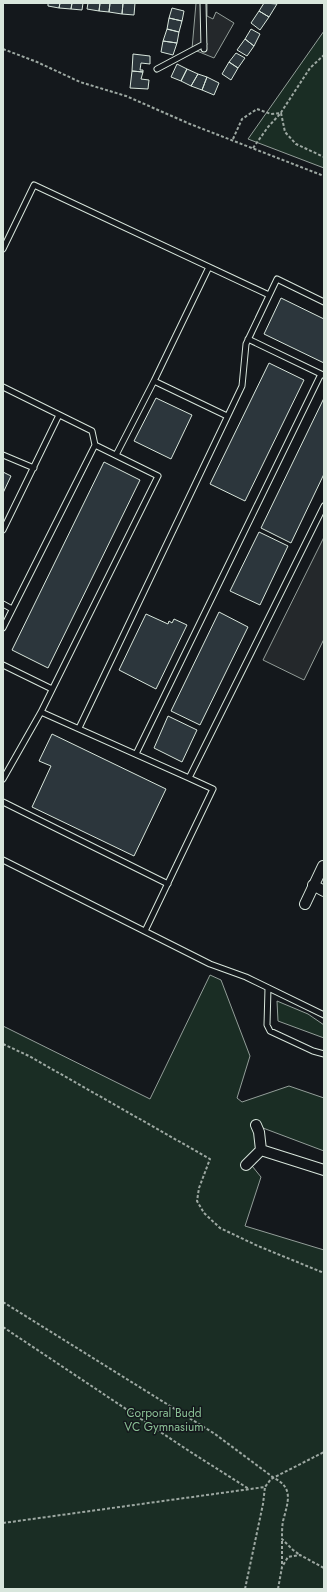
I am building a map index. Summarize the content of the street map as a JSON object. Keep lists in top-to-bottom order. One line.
{"parks":["Corporal Budd VC Gymnasium"]}
